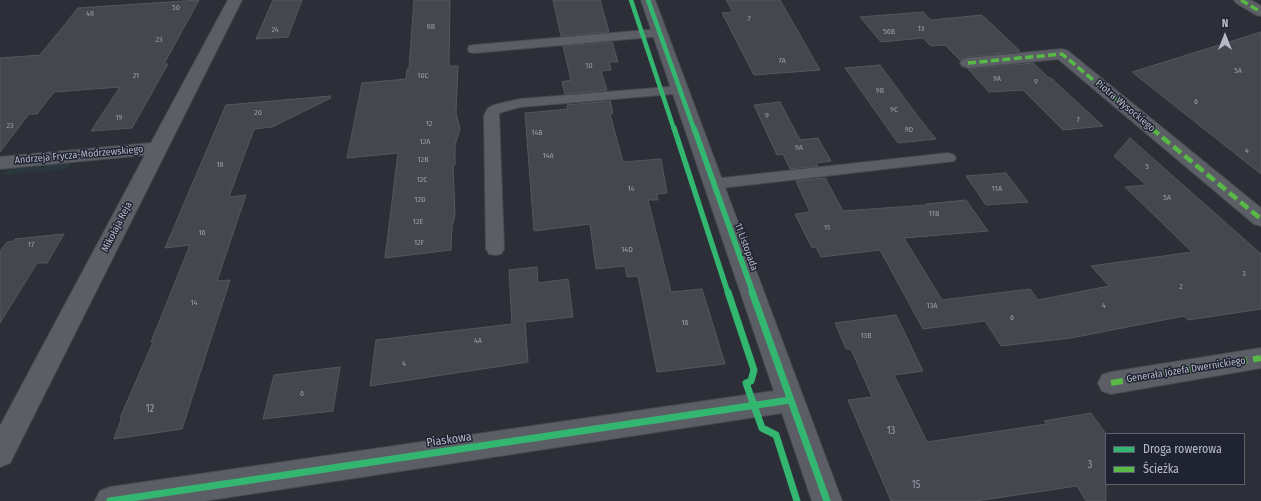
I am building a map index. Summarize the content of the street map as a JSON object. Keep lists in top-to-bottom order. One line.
{"streets":{"street":["Piotra Wysockiego","Andrzeja Frycza-Modrzewskiego","Mikołaja Reja","11 Listopada","Generała Józefa Dwernickiego","Piaskowa"]},"crossings":[["Andrzeja Frycza-Modrzewskiego","Mikołaja Reja"],["11 Listopada","Piaskowa"]],"house_numbers":["50","48","7","8B","13","24","56B","23","7A","10","5A","21","10C","9A","9","9B","6","9C","20","9","19","7","12","23","9D","14B","12A","9A","4","14A","12B","18","5","12C","14","11A","5A","12D","11B","12E","11","16","12F","17","14D","3","2","14","13A","4","6","16","13B","4A","4","6","12","13","3","15"],"legend":["Droga rowerowa","Ścieżka"],"north":"top"}
